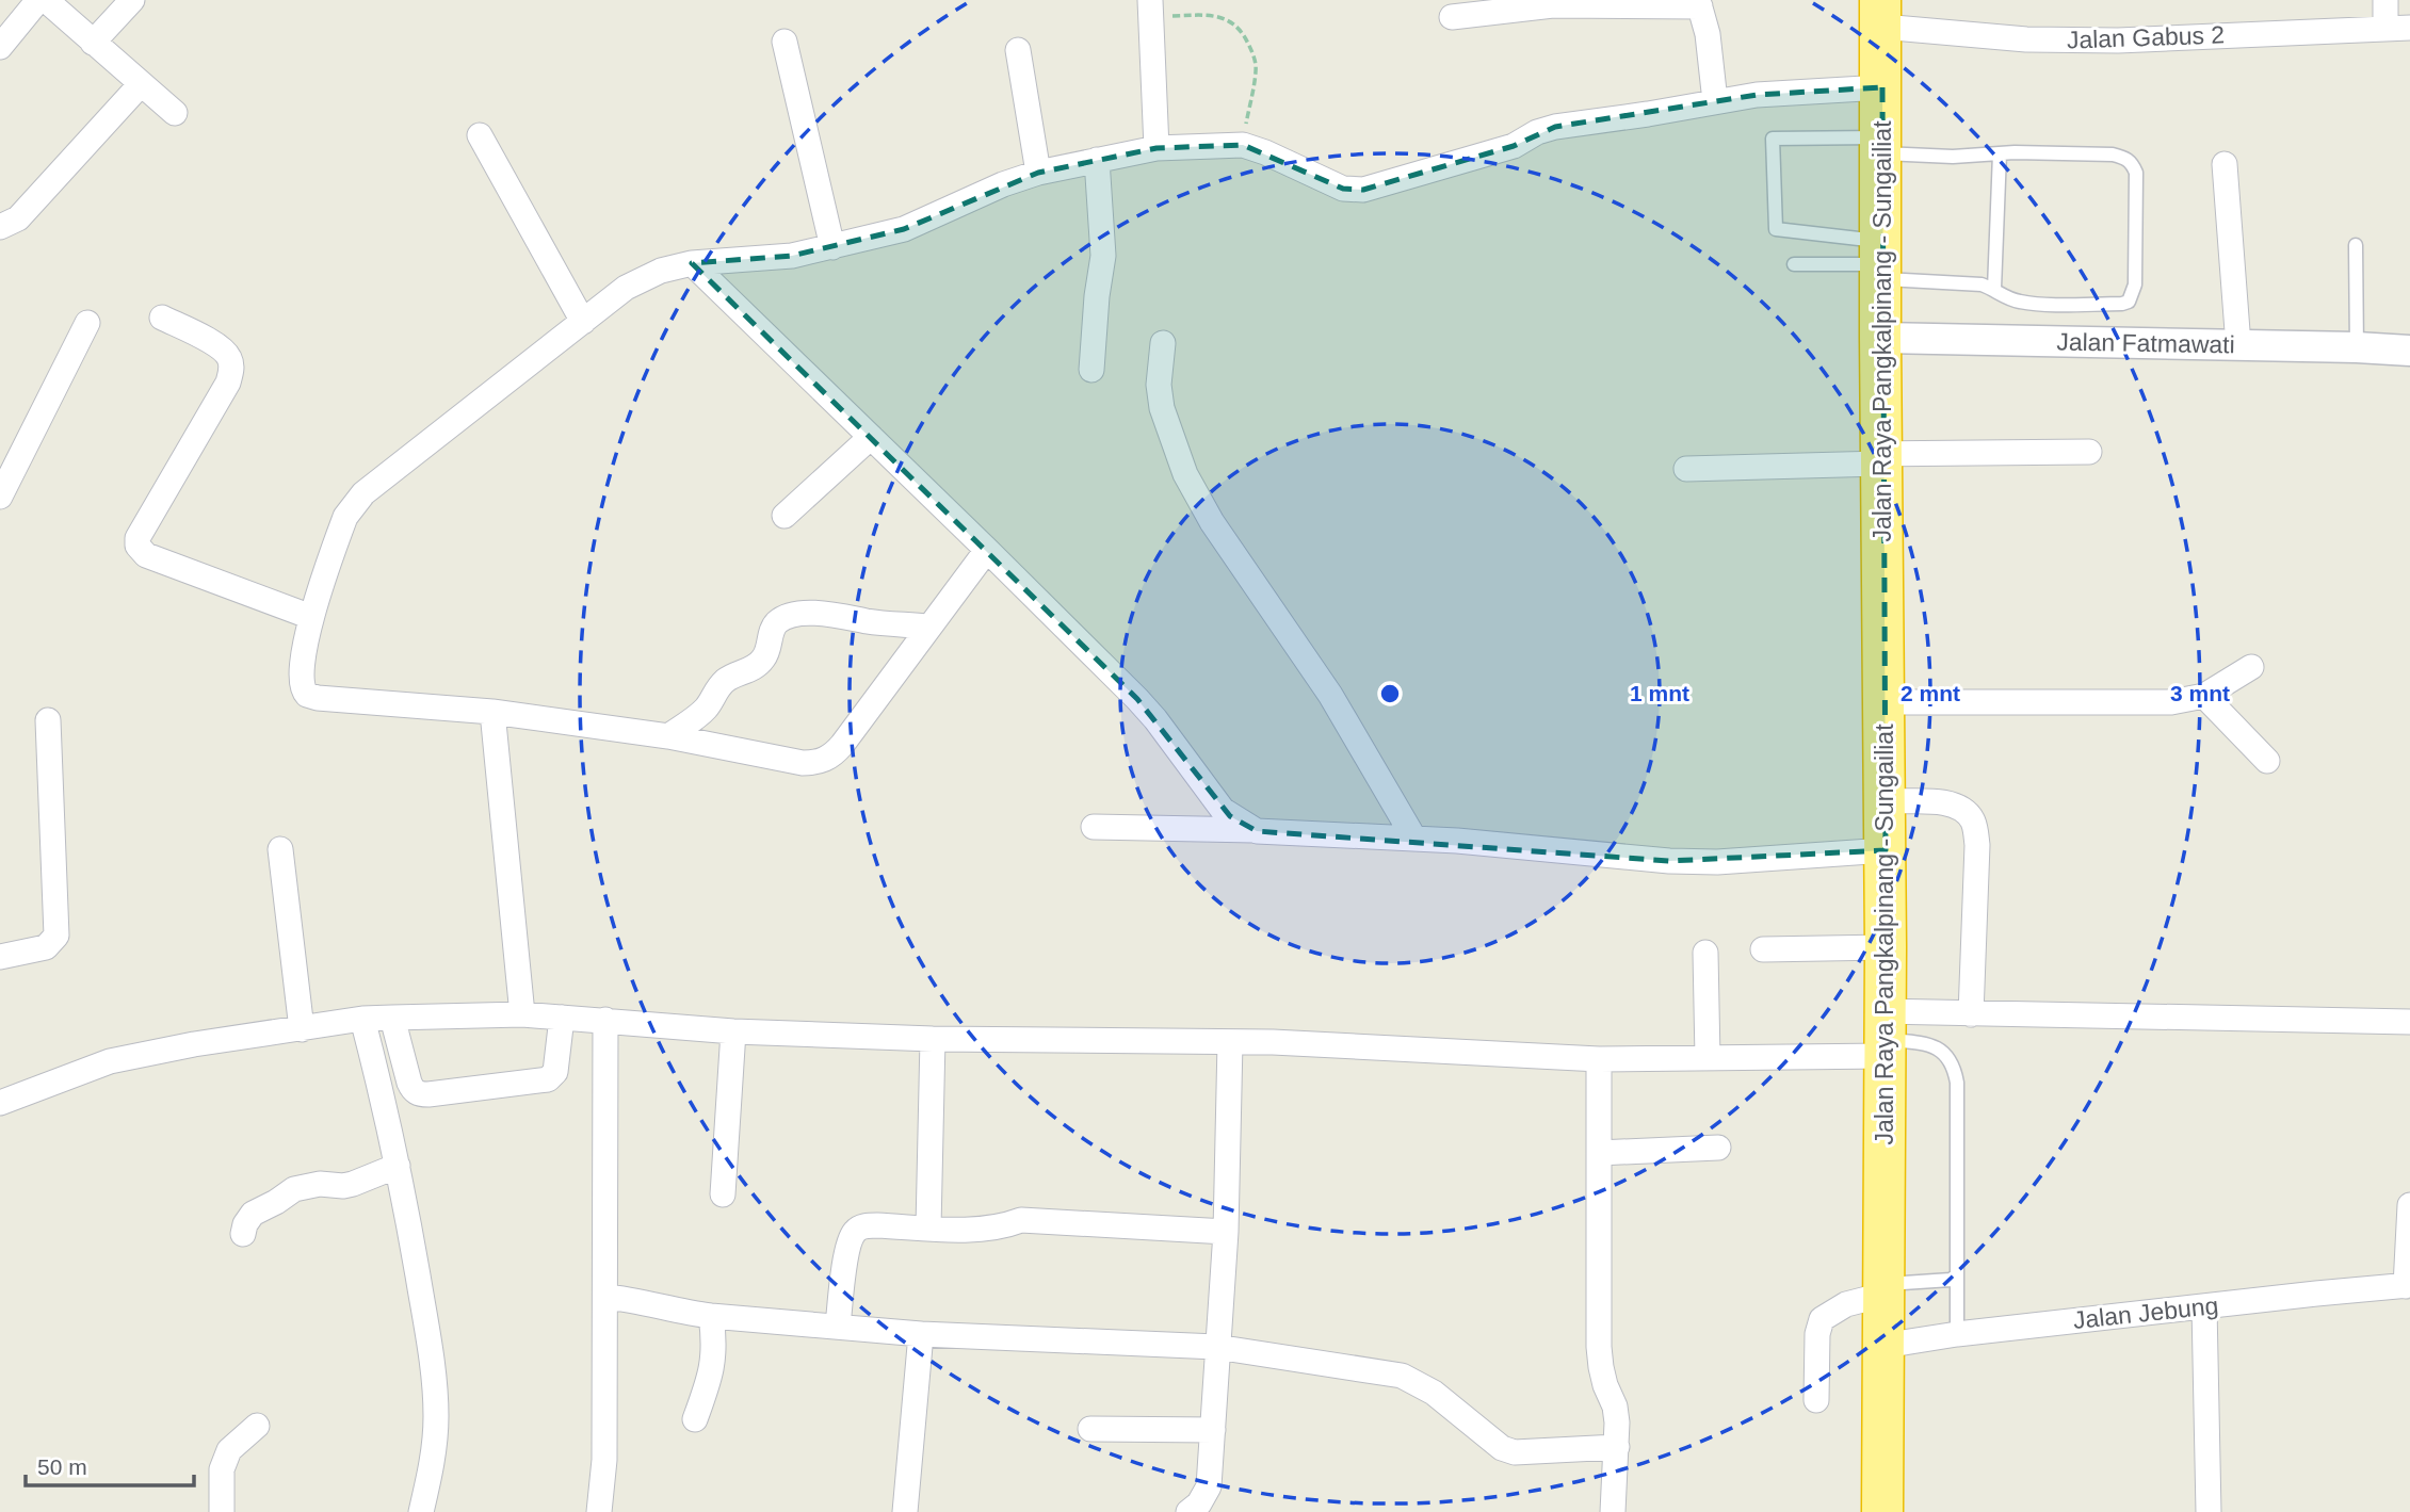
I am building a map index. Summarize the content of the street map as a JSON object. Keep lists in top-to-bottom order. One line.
{"streets":{"highway":["Jalan Raya Pangkalpinang - Sungailiat"],"street":["Jalan Gabus 2","Jalan Fatmawati","Jalan Jebung"]},"crossings":[["Jalan Gabus 2","Jalan Raya Pangkalpinang - Sungailiat"],["Jalan Raya Pangkalpinang - Sungailiat","Jalan Fatmawati"],["Jalan Raya Pangkalpinang - Sungailiat","Jalan Jebung"]],"scale_bar":"50 m","rings":["1 mnt","2 mnt","3 mnt"]}
